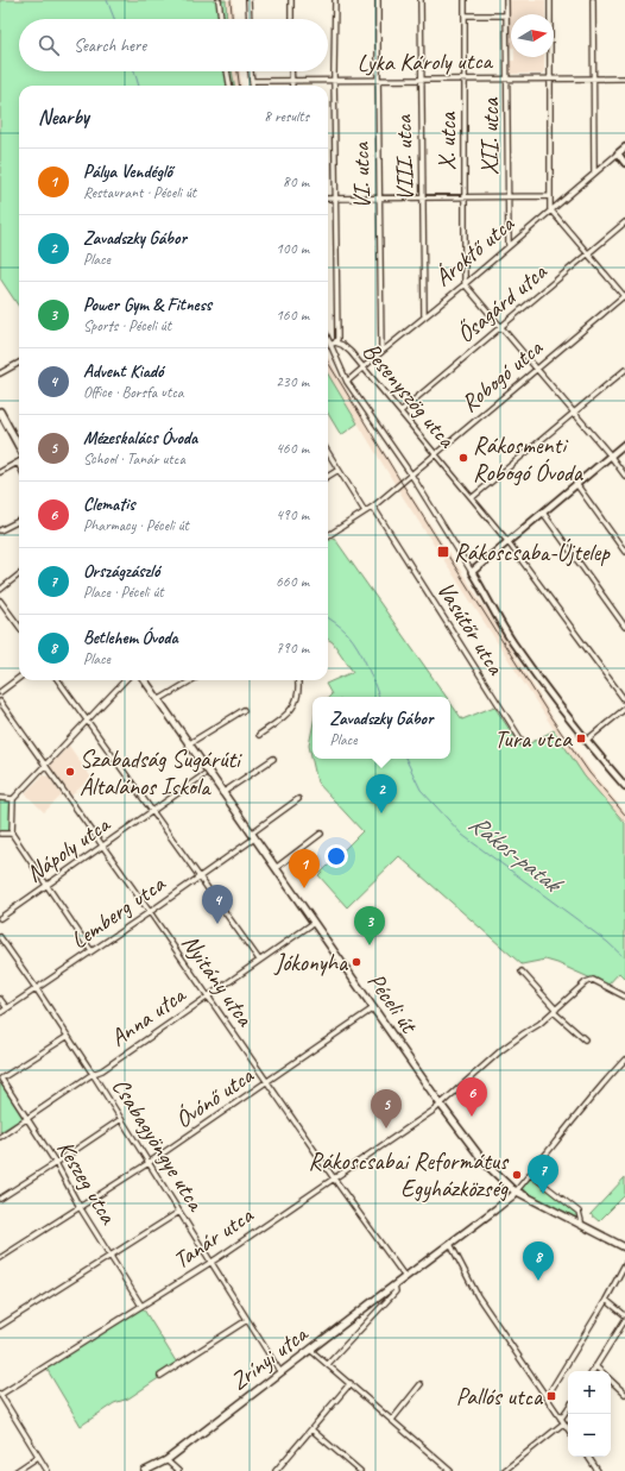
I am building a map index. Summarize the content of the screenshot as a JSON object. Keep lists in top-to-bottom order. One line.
{"streets":{"main road":["Péceli út","Zrínyi utca"],"street":["Lyka Károly utca","XII. utca","X. utca","VIII. utca","VI. utca","Ároktő utca","Ősagárd utca","Robogó utca","Besenyszög utca","Vasútőr utca","Nápoly utca","Lemberg utca","Nyitány utca","Anna utca","Óvónő utca","Csabagyöngye utca","Keszeg utca","Tanár utca"]},"crossings":[["Lyka Károly utca","XII. utca"],["Lyka Károly utca","X. utca"],["Lyka Károly utca","VIII. utca"],["Lyka Károly utca","VI. utca"],["XII. utca","Ároktő utca"],["X. utca","Ároktő utca"],["VIII. utca","Ároktő utca"],["VI. utca","Ároktő utca"],["Ároktő utca","Besenyszög utca"],["Ősagárd utca","Besenyszög utca"],["Robogó utca","Besenyszög utca"],["Robogó utca","Vasútőr utca"],["Nápoly utca","Nyitány utca"],["Lemberg utca","Nyitány utca"],["Lemberg utca","Péceli út"],["Lemberg utca","Csabagyöngye utca"],["Nyitány utca","Anna utca"],["Nyitány utca","Óvónő utca"],["Nyitány utca","Tanár utca"],["Nyitány utca","Zrínyi utca"],["Péceli út","Anna utca"],["Péceli út","Óvónő utca"],["Péceli út","Tanár utca"],["Péceli út","Zrínyi utca"],["Anna utca","Csabagyöngye utca"],["Anna utca","Keszeg utca"],["Óvónő utca","Csabagyöngye utca"],["Óvónő utca","Keszeg utca"],["Csabagyöngye utca","Tanár utca"],["Csabagyöngye utca","Zrínyi utca"],["Keszeg utca","Tanár utca"]],"water":["Rákos-patak"],"places":{"other":["Rákosmenti Robogó Óvoda","Szabadság Sugárúti Általános Iskola","Jókonyha","Rákoscsabai Református Egyházközség"],"transit":["Rákoscsaba-Újtelep","Tura utca","Pallós utca"]},"north":"right","page":{"search":"Search here","heading":["Nearby","8 results"],"list":[{"mark":"1","name":"Pálya Vendéglő","note":"Restaurant · Péceli út","value":"80 m"},{"mark":"2","name":"Zavadszky Gábor","note":"Place","value":"100 m"},{"mark":"3","name":"Power Gym & Fitness","note":"Sports · Péceli út","value":"160 m"},{"mark":"4","name":"Advent Kiadó","note":"Office · Borsfa utca","value":"230 m"},{"mark":"5","name":"Mézeskalács Óvoda","note":"School · Tanár utca","value":"460 m"},{"mark":"6","name":"Clematis","note":"Pharmacy · Péceli út","value":"490 m"},{"mark":"7","name":"Országzászló","note":"Place · Péceli út","value":"660 m"},{"mark":"8","name":"Betlehem Óvoda","note":"Place","value":"790 m"}],"popup":["Zavadszky Gábor","Place"],"pins":["2","1","4","3","6","5","7","8"],"map_buttons":["+","−"]}}
